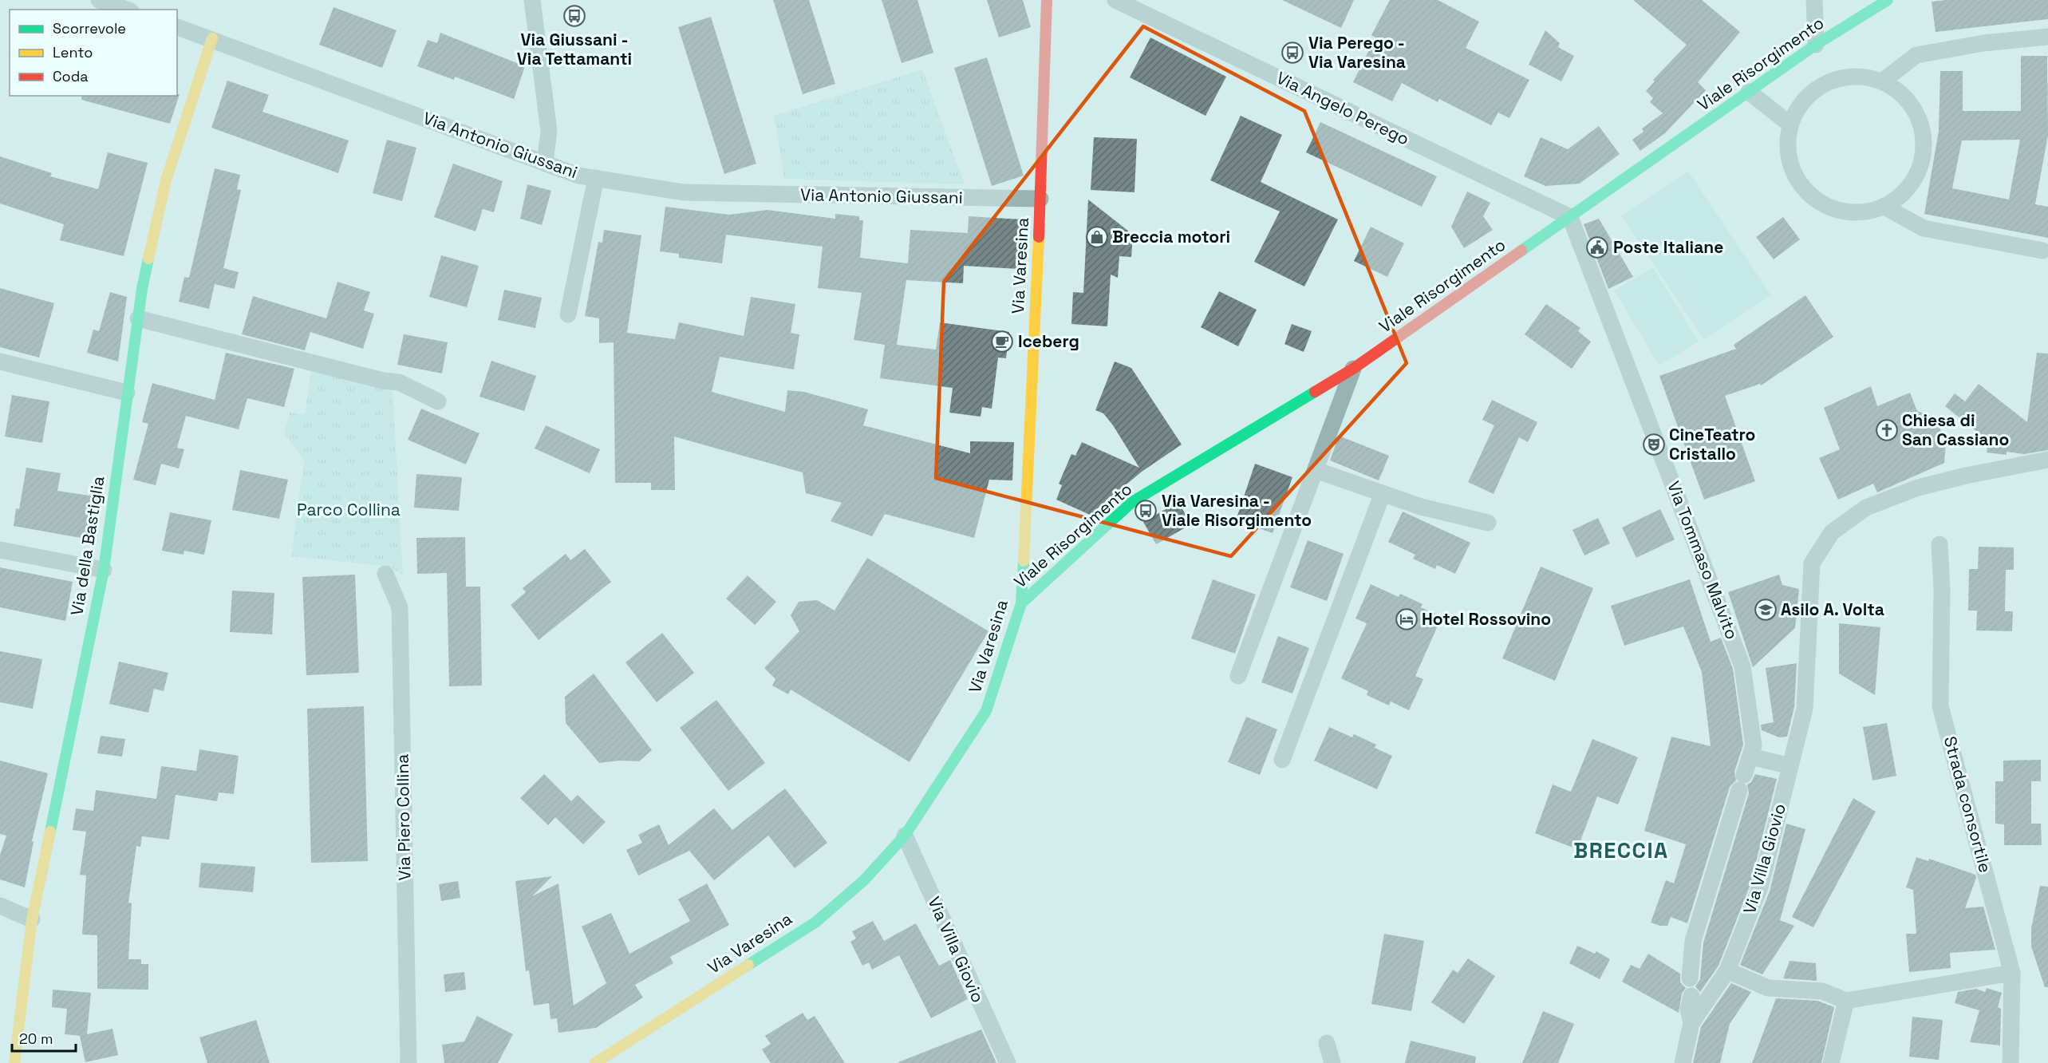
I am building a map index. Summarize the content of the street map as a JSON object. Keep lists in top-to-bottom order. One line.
{"streets":{"street":["Viale Risorgimento","Via Angelo Perego","Via Antonio Giussani","Via Varesina","Via della Bastiglia","Via Tommaso Malvito","Strada consortile","Via Piero Collina","Via Villa Giovio"]},"crossings":[["Viale Risorgimento","Via Angelo Perego"],["Viale Risorgimento","Via Varesina"],["Viale Risorgimento","Via Tommaso Malvito"],["Via Angelo Perego","Via Tommaso Malvito"],["Via Antonio Giussani","Via Varesina"],["Via Antonio Giussani","Via della Bastiglia"],["Via Varesina","Via Villa Giovio"]],"districts":["BRECCIA"],"parks":["Parco Collina"],"places":{"bus stop":["Via Giussani - Via Tettamanti","Via Perego - Via Varesina","Via Varesina - Viale Risorgimento"],"shop":["Breccia motori"],"public building":["Poste Italiane"],"cafe":["Iceberg"],"church":["Chiesa di San Cassiano"],"theatre":["CineTeatro Cristallo"],"school or university":["Asilo A. Volta"],"hotel":["Hotel Rossovino"]},"legend":["Scorrevole","Lento","Coda"],"scale_bar":"20 m"}
